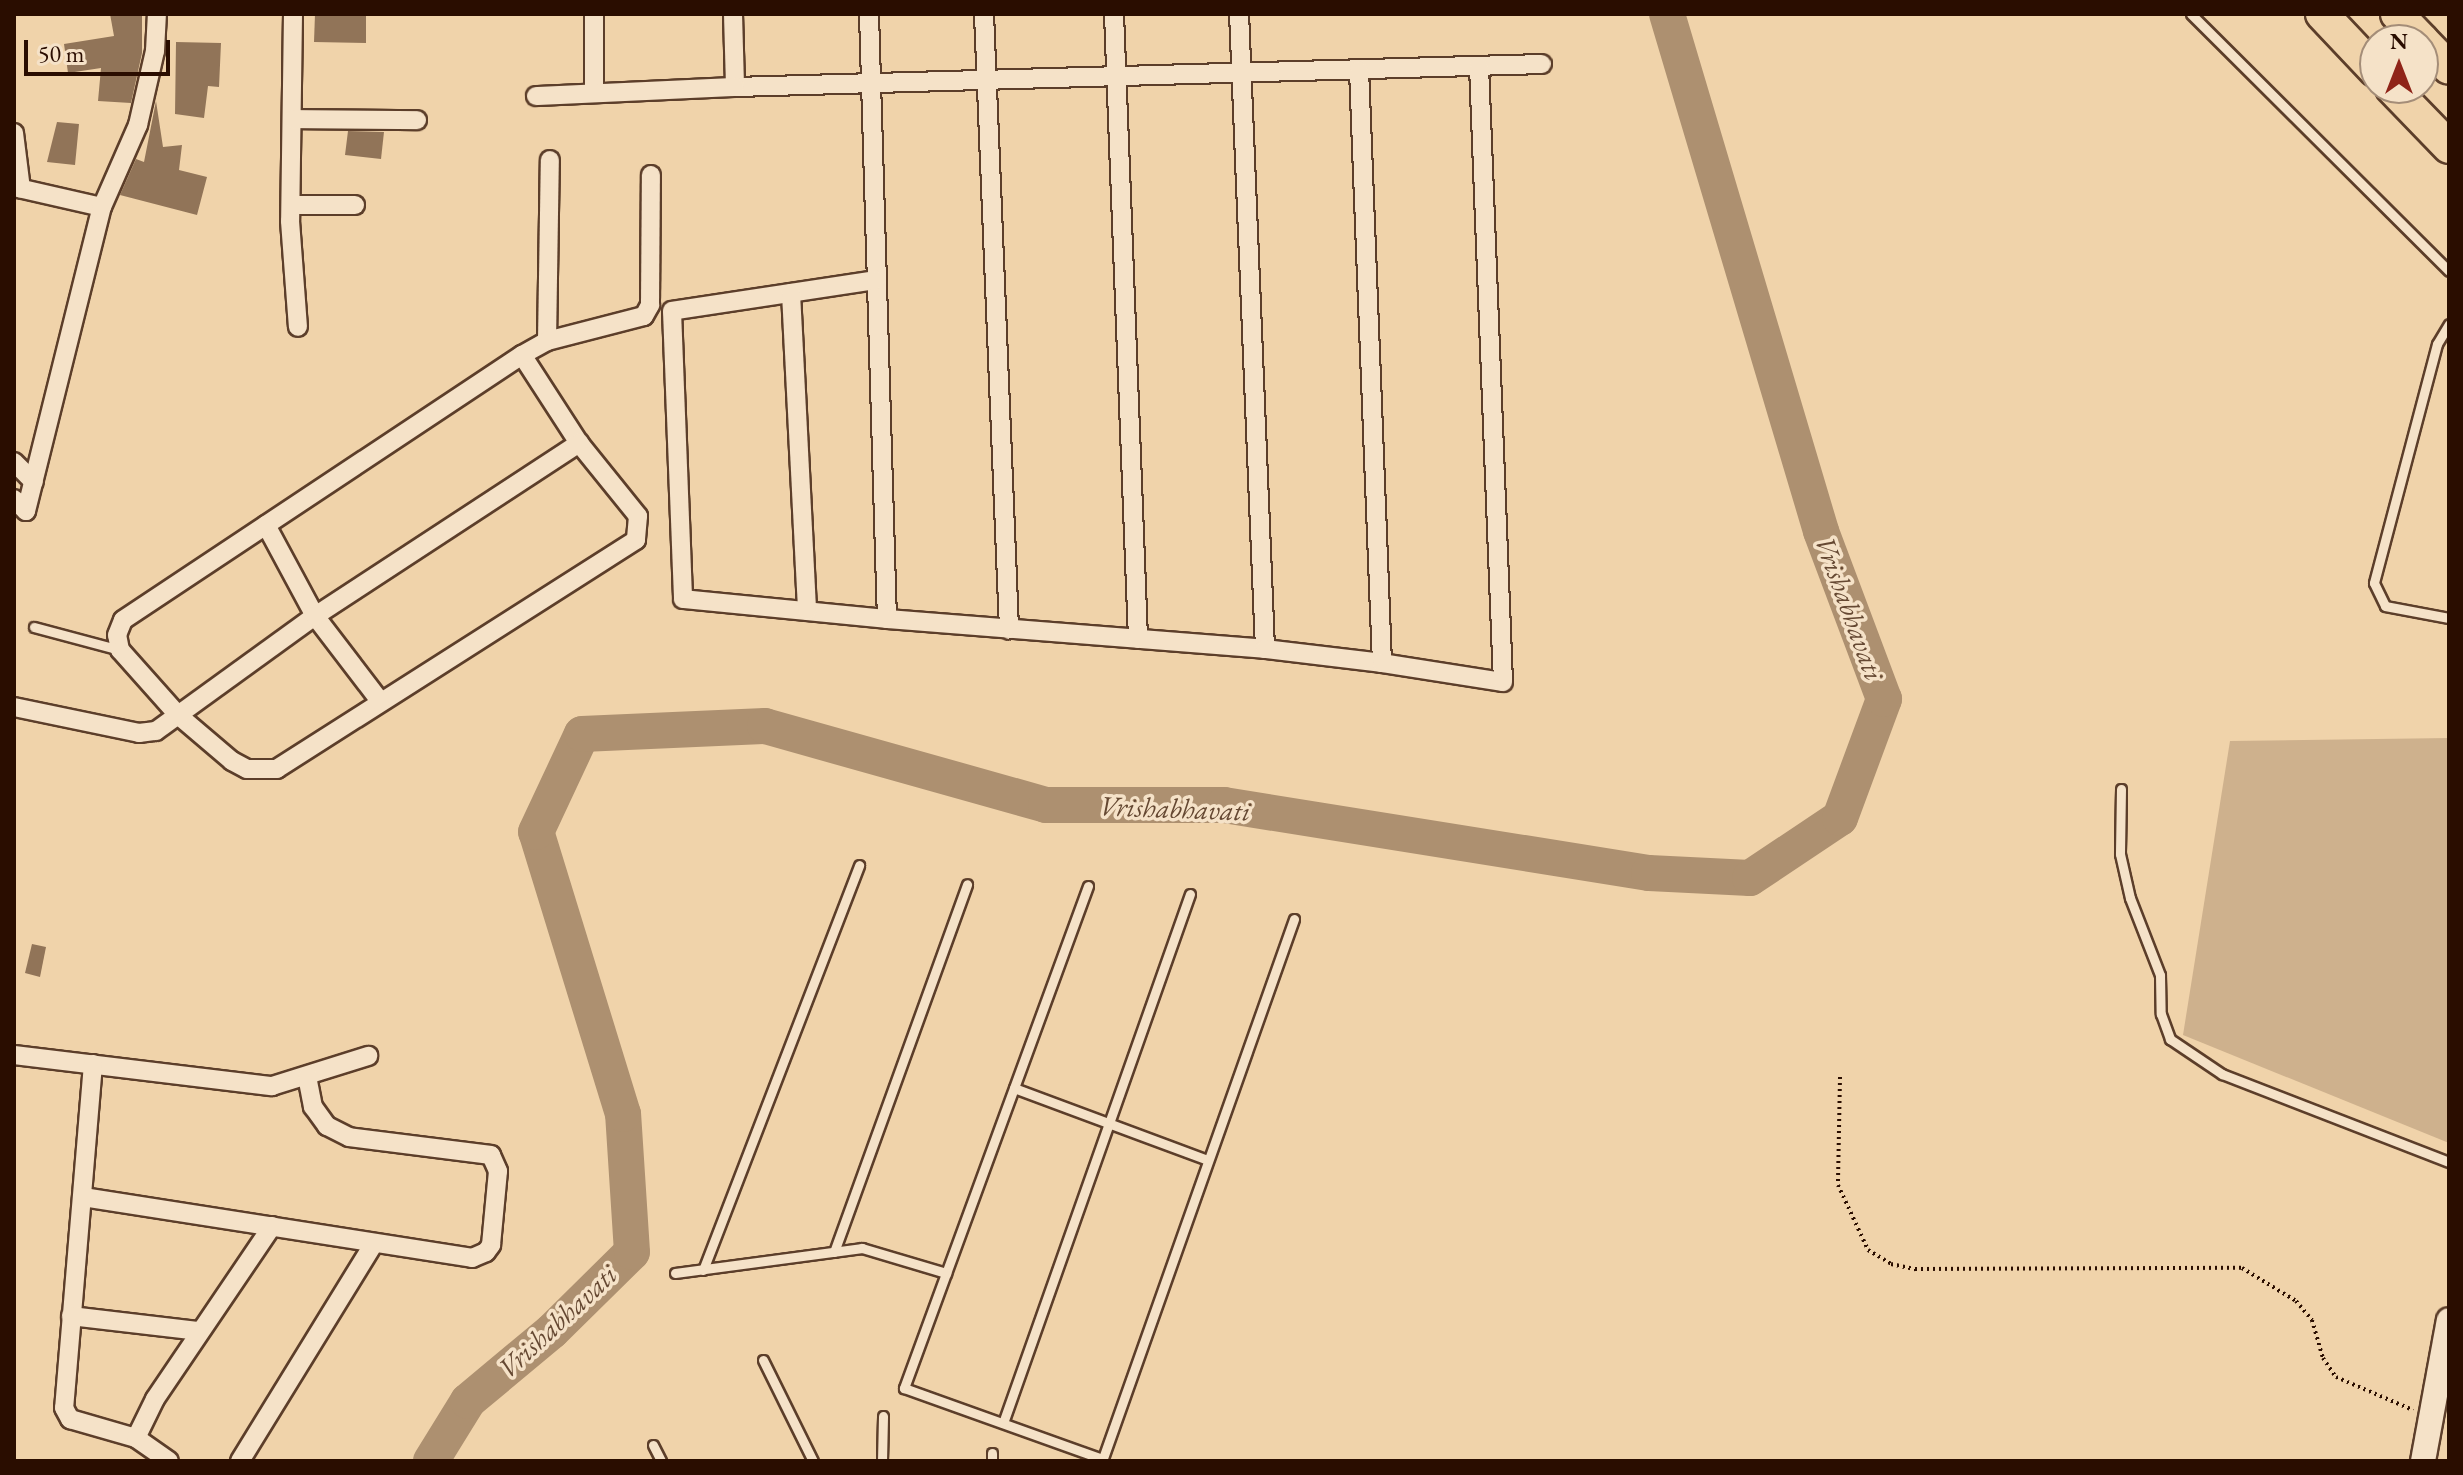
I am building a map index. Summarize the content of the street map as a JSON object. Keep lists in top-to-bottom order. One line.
{"water":["Vrishabhavati"],"scale_bar":"50 m","north":"top"}
